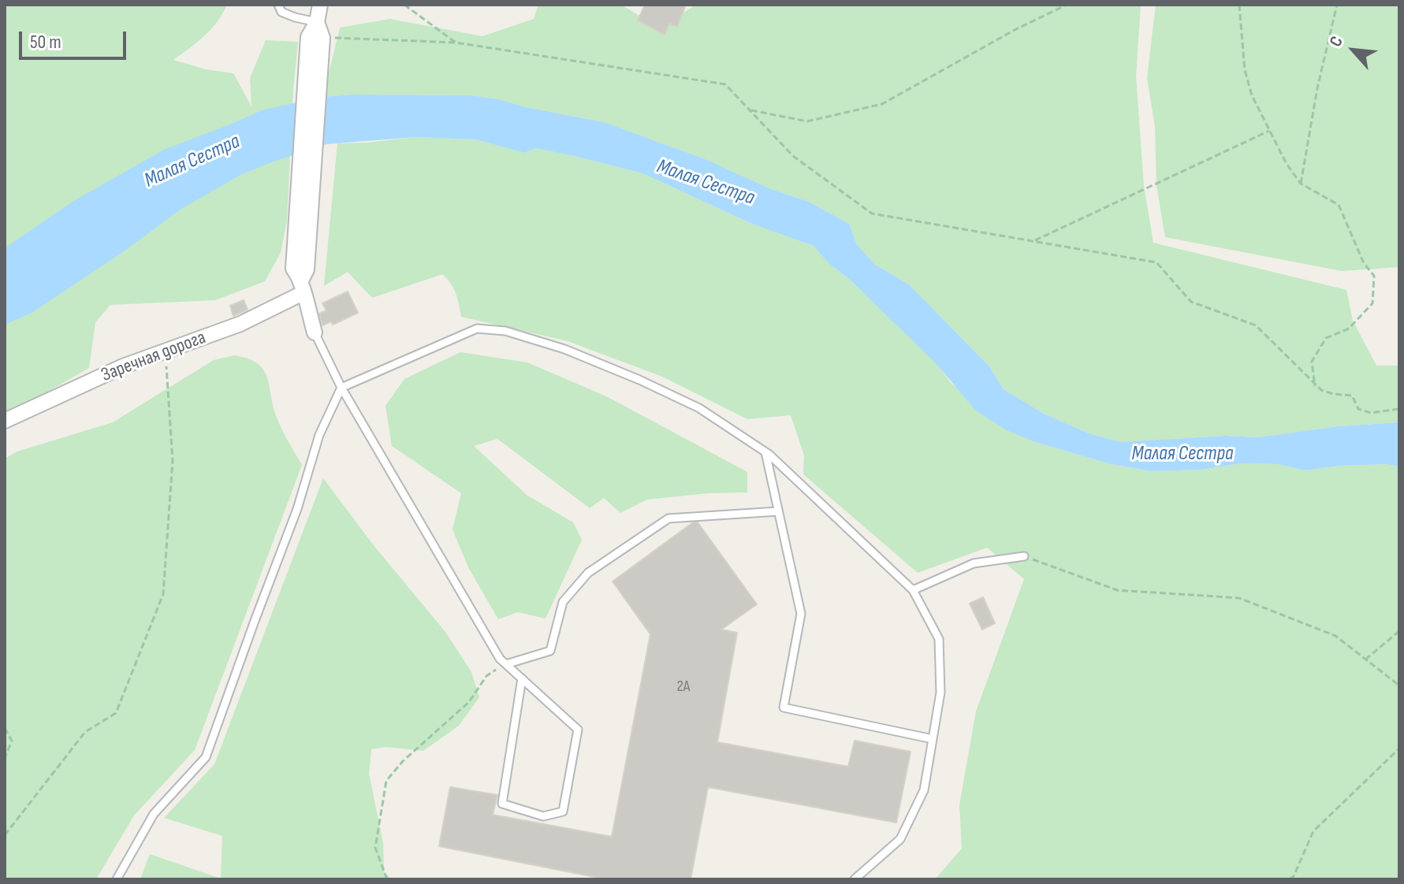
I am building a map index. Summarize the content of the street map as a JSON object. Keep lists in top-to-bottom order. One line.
{"streets":{"street":["Заречная дорога"]},"water":["Малая Сестра"],"house_numbers":["2А"],"scale_bar":"50 m","north":"top left"}
